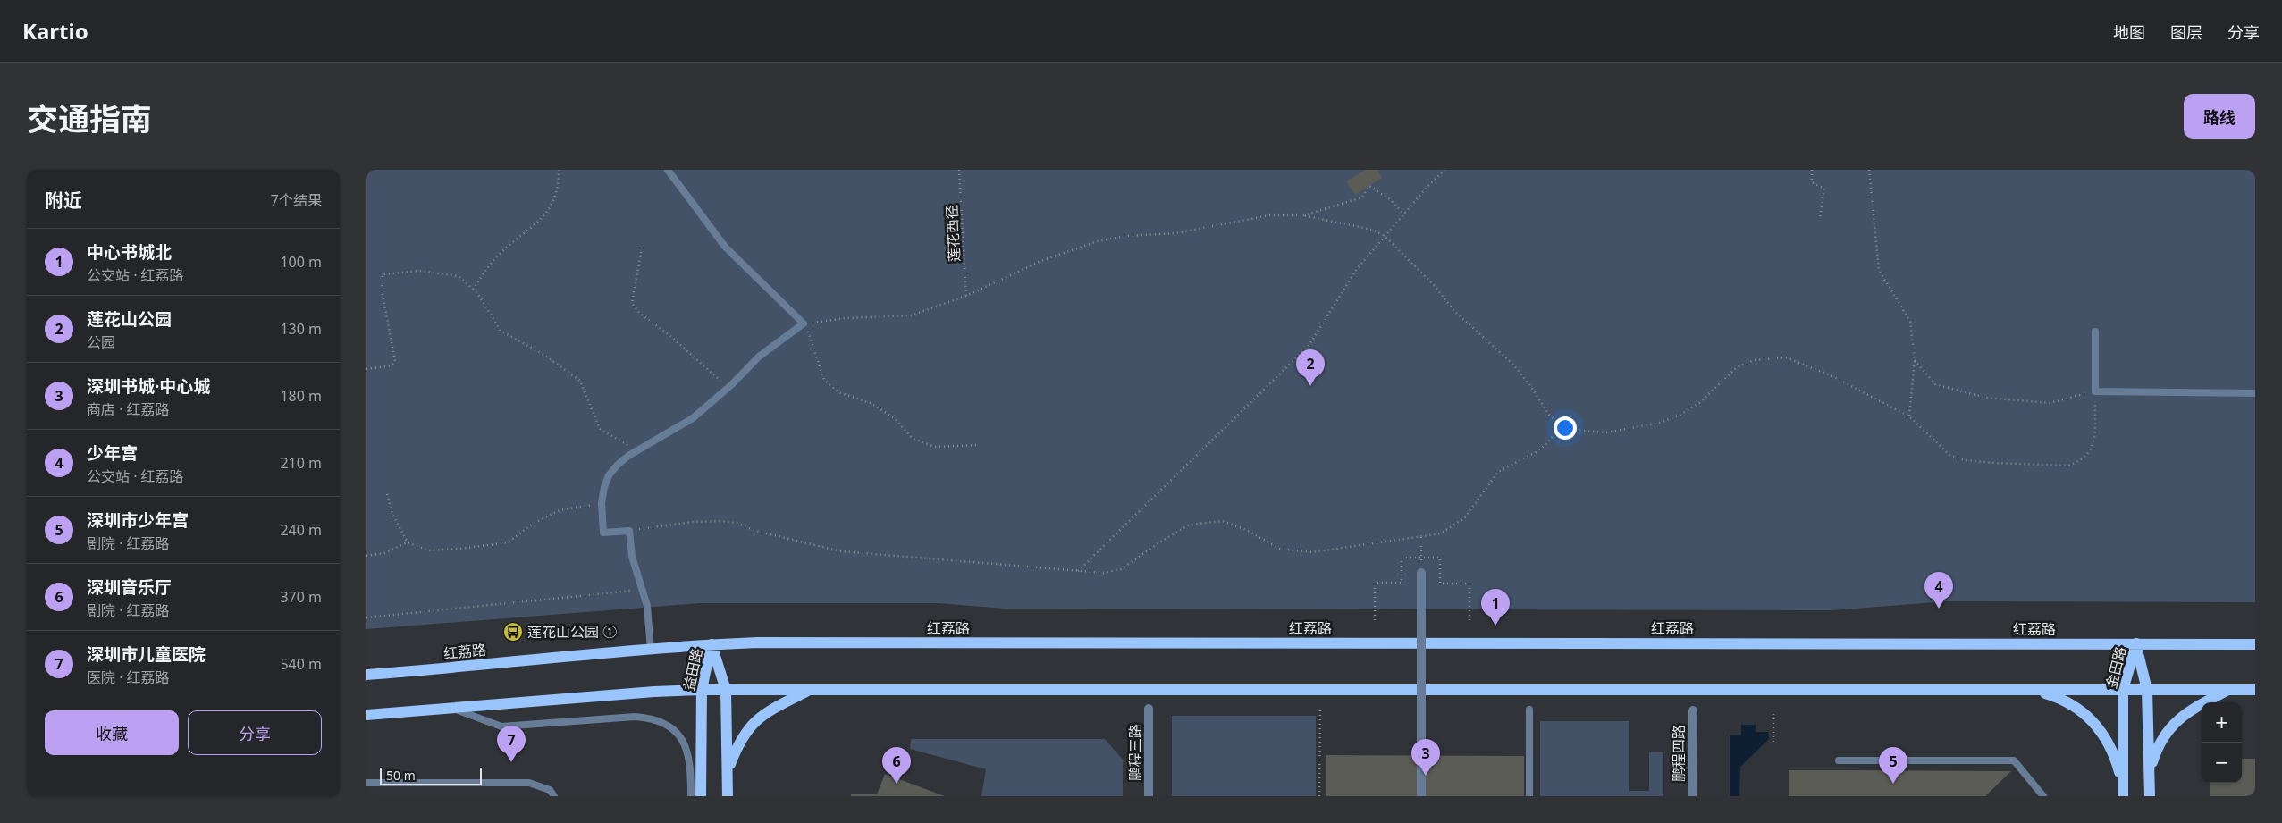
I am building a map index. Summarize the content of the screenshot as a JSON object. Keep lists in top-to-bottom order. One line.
{"streets":{"main road":["红荔路","金田路","益田路"],"street":["鹏程三路","鹏程四路"],"path":["莲花西径"]},"crossings":[["红荔路","金田路"],["红荔路","益田路"]],"places":{"bus stop":["莲花山公园 ①"]},"scale_bar":"50 m","page":{"header":"Kartio","nav":["地图","图层","分享"],"title":"交通指南","buttons":["路线",["收藏","分享"]],"heading":["附近","7个结果"],"list":[{"mark":"1","name":"中心书城北","note":"公交站 · 红荔路","value":"100 m"},{"mark":"2","name":"莲花山公园","note":"公园","value":"130 m"},{"mark":"3","name":"深圳书城·中心城","note":"商店 · 红荔路","value":"180 m"},{"mark":"4","name":"少年宫","note":"公交站 · 红荔路","value":"210 m"},{"mark":"5","name":"深圳市少年宫","note":"剧院 · 红荔路","value":"240 m"},{"mark":"6","name":"深圳音乐厅","note":"剧院 · 红荔路","value":"370 m"},{"mark":"7","name":"深圳市儿童医院","note":"医院 · 红荔路","value":"540 m"}],"pins":["2","4","1","7","3","5","6"],"map_buttons":["+","−"],"scale":"50 m"}}
